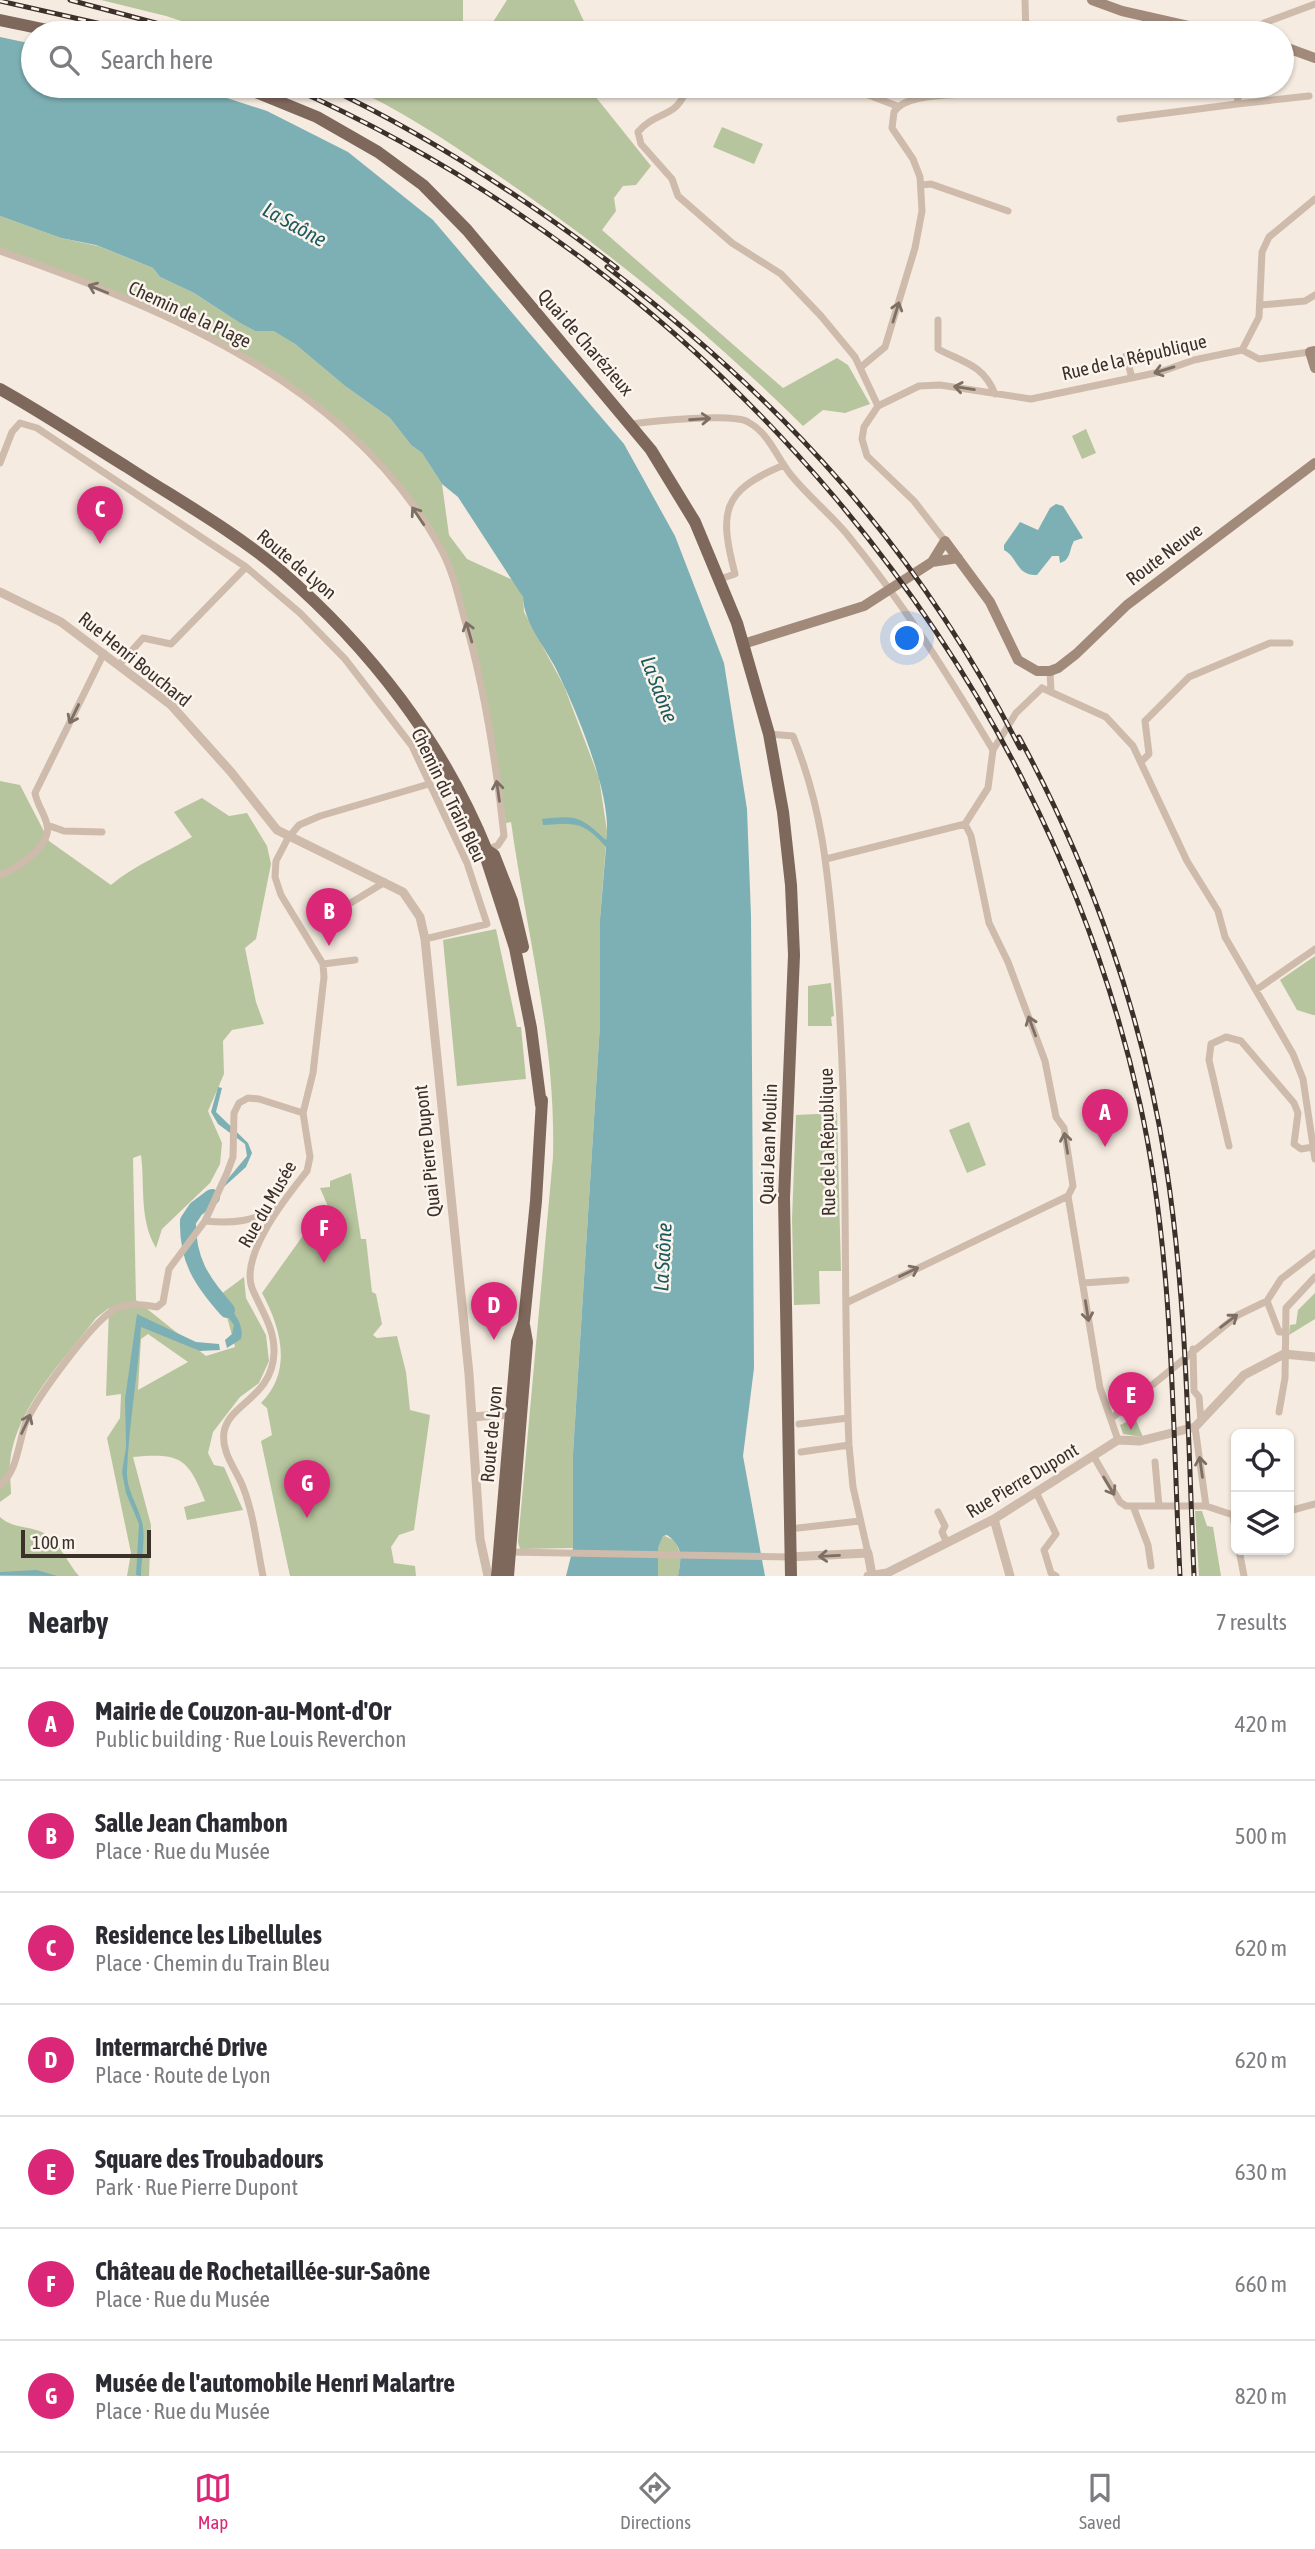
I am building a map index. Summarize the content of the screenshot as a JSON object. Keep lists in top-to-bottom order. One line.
{"streets":{"main road":["Quai de Charézieux","Route Neuve","Route de Lyon","Quai Jean Moulin"],"street":["Chemin de la Plage","Rue de la République","Rue Henri Bouchard","Chemin du Train Bleu","Quai Pierre Dupont","Rue du Musée","Rue Pierre Dupont"]},"crossings":[["Chemin de la Plage","Route de Lyon"],["Quai de Charézieux","Rue de la République"],["Quai de Charézieux","Quai Jean Moulin"],["Rue de la République","Quai Jean Moulin"],["Rue de la République","Rue Pierre Dupont"],["Rue Henri Bouchard","Quai Pierre Dupont"],["Chemin du Train Bleu","Quai Pierre Dupont"]],"one_way":["Chemin de la Plage"],"water":["La Saône"],"scale_bar":"100 m","page":{"search":"Search here","pins":["C","B","A","F","D","E","G"],"scale":"100 m","heading":["Nearby","7 results"],"list":[{"mark":"A","name":"Mairie de Couzon-au-Mont-d'Or","note":"Public building · Rue Louis Reverchon","value":"420 m"},{"mark":"B","name":"Salle Jean Chambon","note":"Place · Rue du Musée","value":"500 m"},{"mark":"C","name":"Residence les Libellules","note":"Place · Chemin du Train Bleu","value":"620 m"},{"mark":"D","name":"Intermarché Drive","note":"Place · Route de Lyon","value":"620 m"},{"mark":"E","name":"Square des Troubadours","note":"Park · Rue Pierre Dupont","value":"630 m"},{"mark":"F","name":"Château de Rochetaillée-sur-Saône","note":"Place · Rue du Musée","value":"660 m"},{"mark":"G","name":"Musée de l'automobile Henri Malartre","note":"Place · Rue du Musée","value":"820 m"}],"nav":["Map","Directions","Saved"]}}
